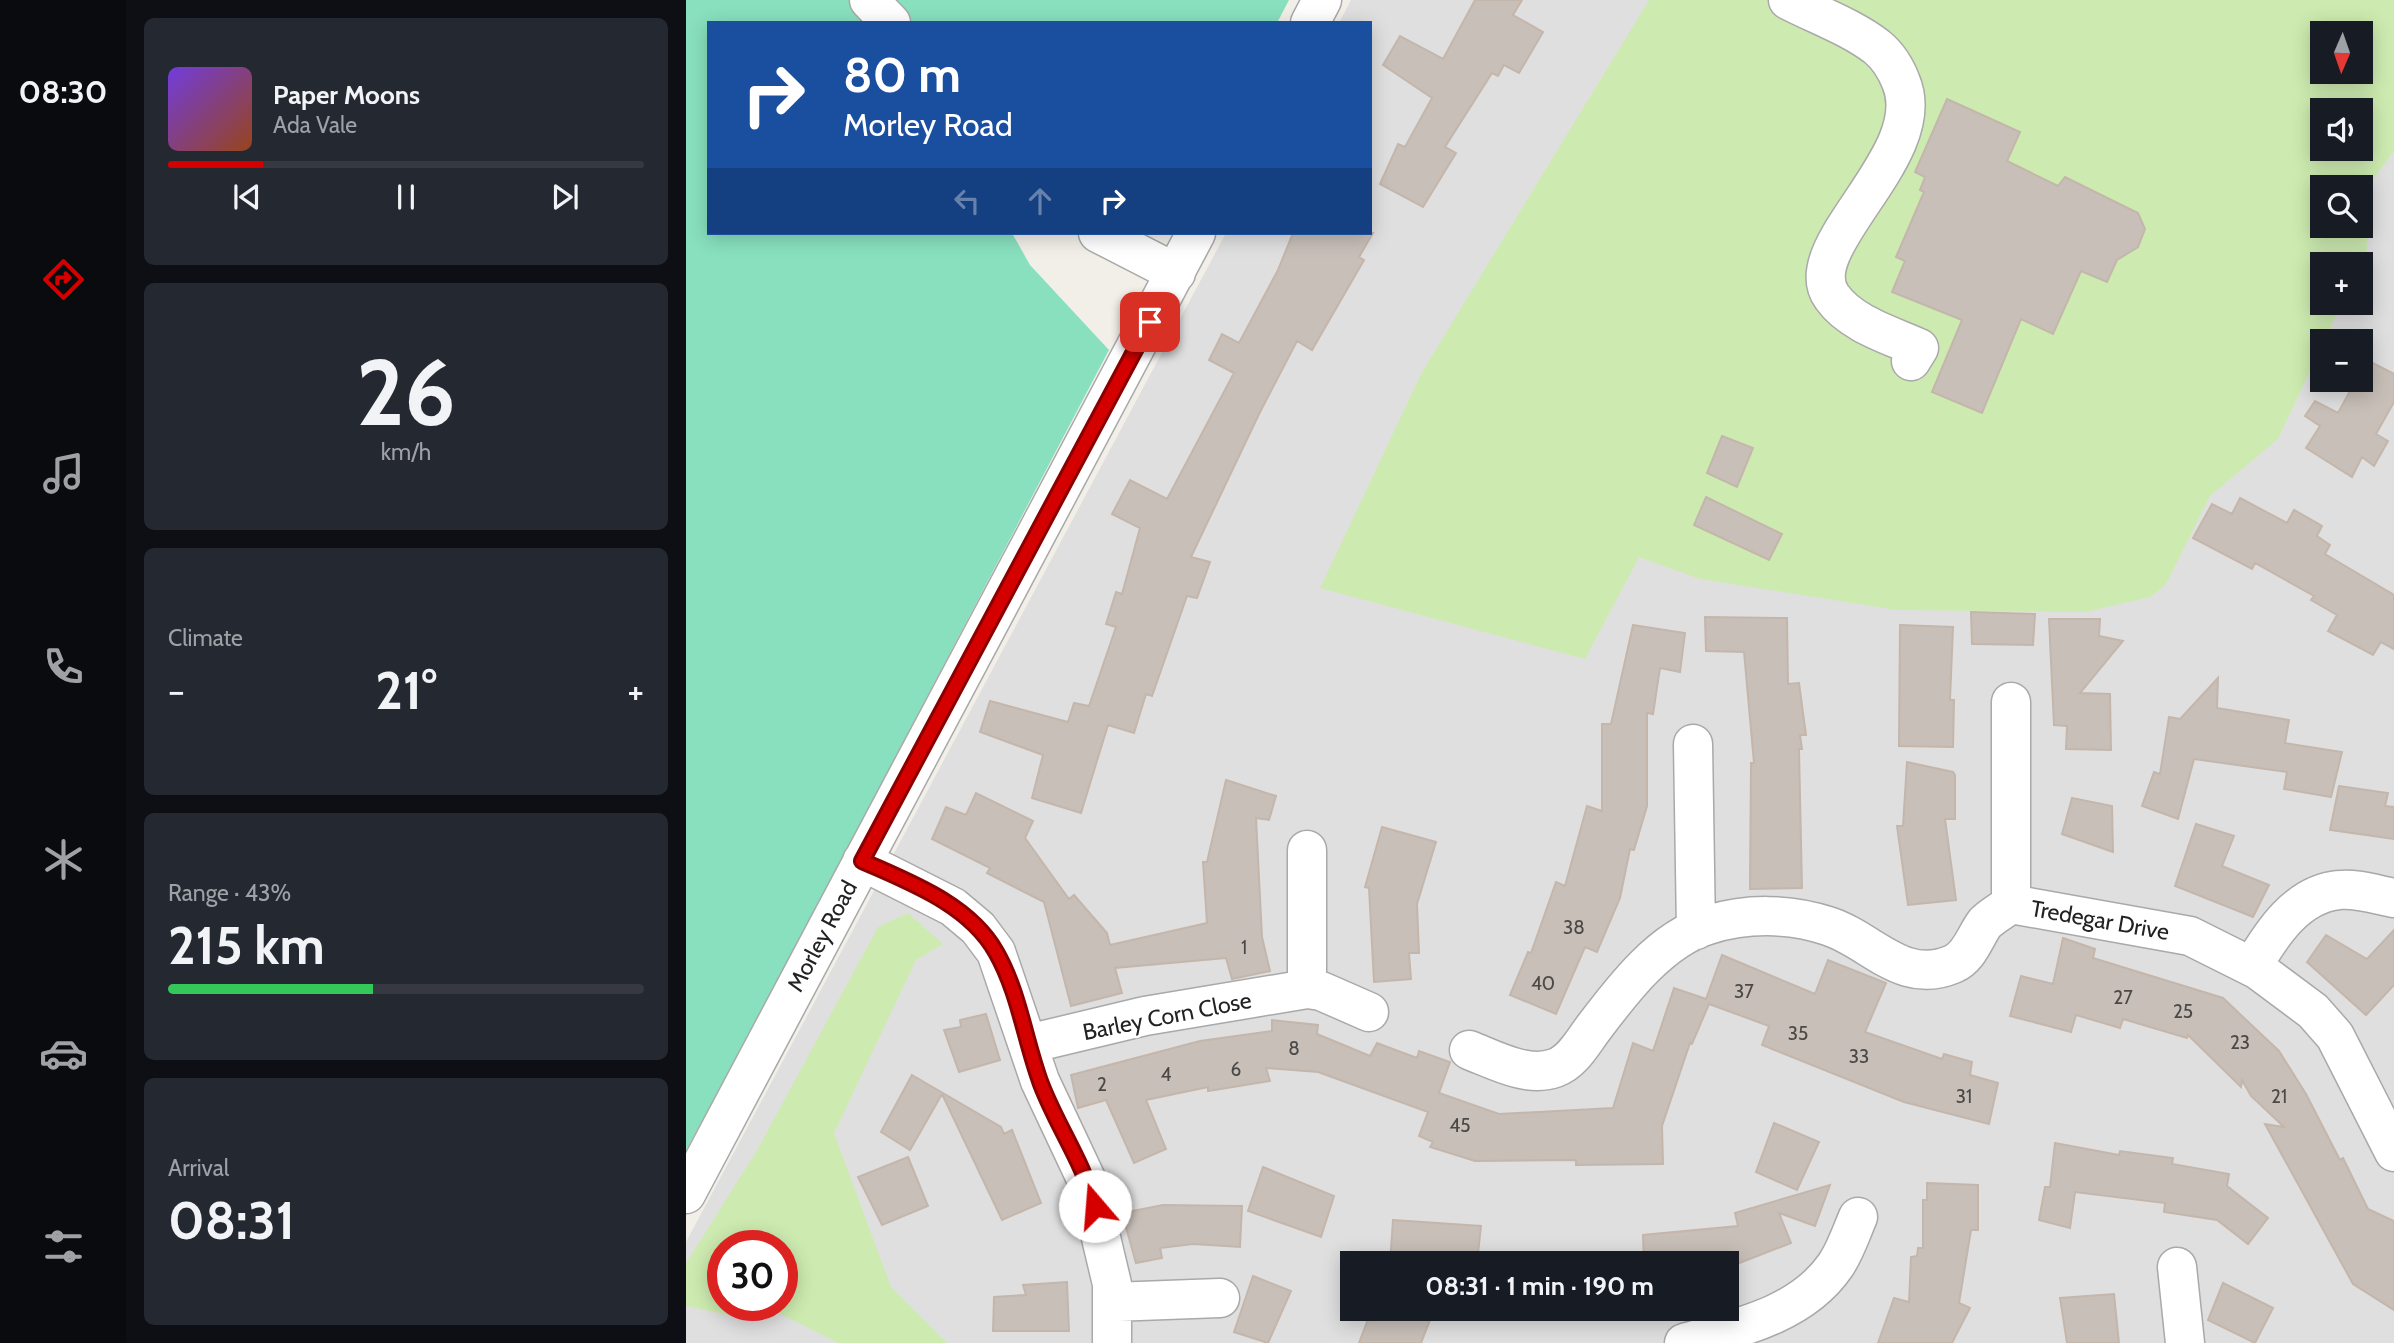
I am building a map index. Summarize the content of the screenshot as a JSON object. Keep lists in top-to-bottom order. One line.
{"streets":{"street":["Tredegar Drive","Morley Road","Barley Corn Close"]},"house_numbers":["38","1","40","37","27","25","35","23","8","33","6","4","2","31","21","45"],"north":"bottom","page":{"tabs":"08:30","map_buttons":["+","−"],"turn":["80 m","Morley Road"],"song":["Paper Moons","Ada Vale"],"tile":[["26","km/h"],"Climate",["Range · 43%","215 km"],["Arrival","08:31"]],"heat":["−","21°","+"],"limit":"30","trip":"08:31 · 1 min · 190 m"}}
